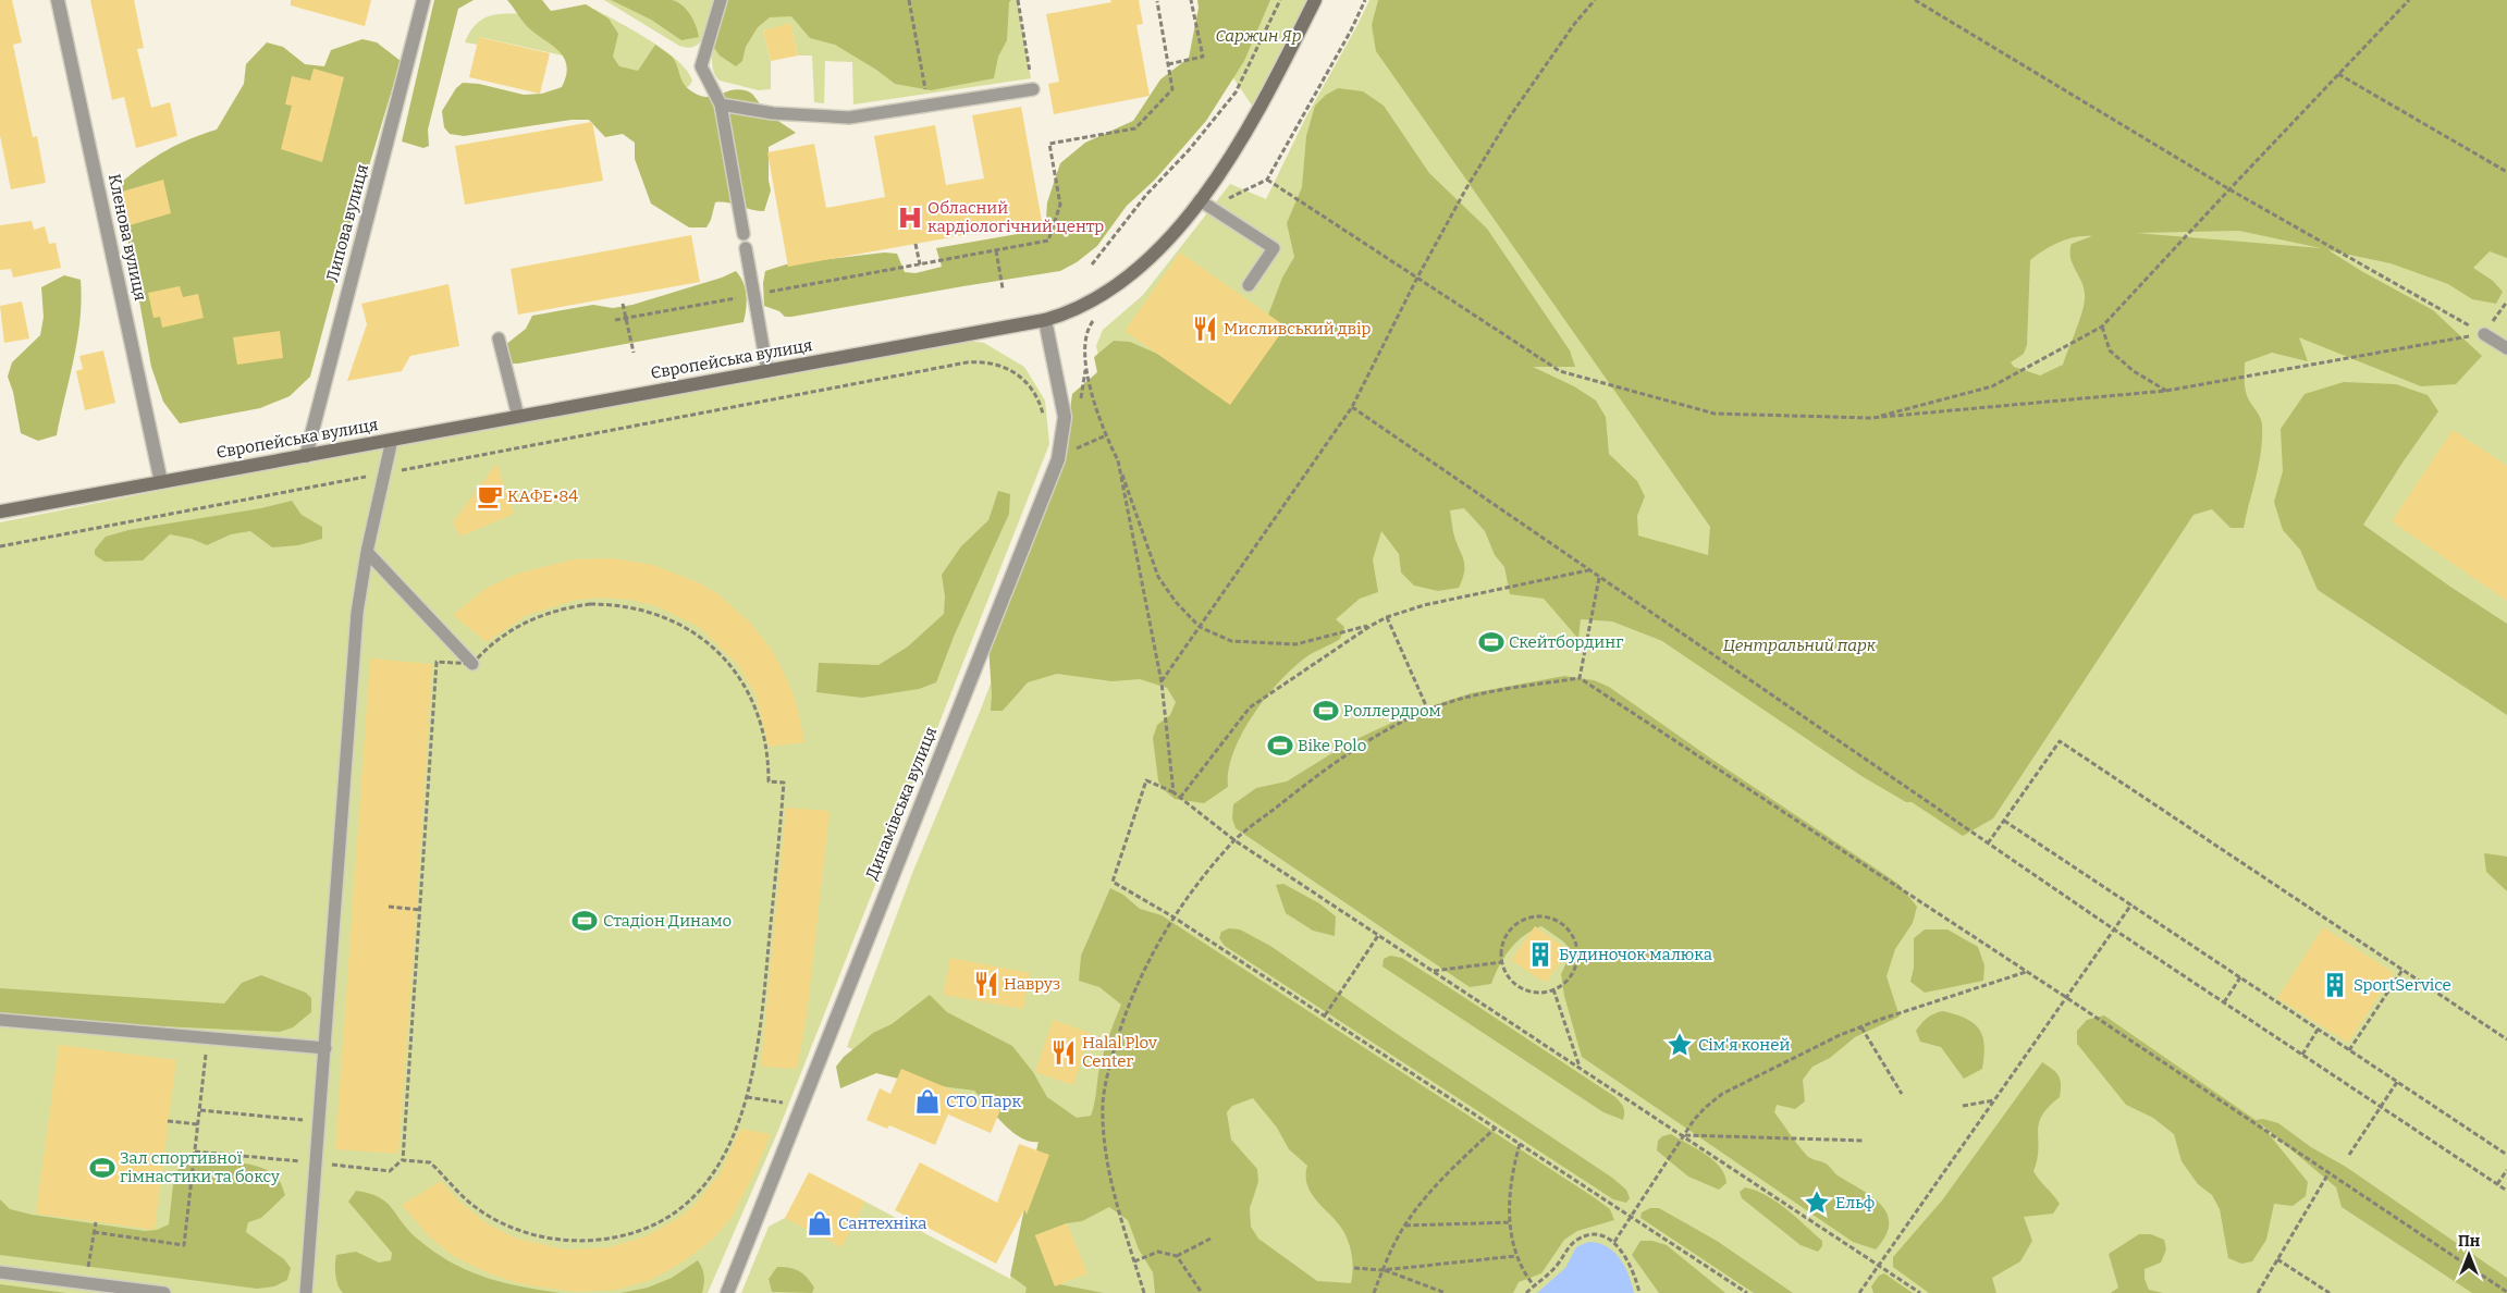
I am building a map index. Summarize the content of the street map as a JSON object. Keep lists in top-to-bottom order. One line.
{"streets":{"main road":["Європейська вулиця"],"street":["Липова вулиця","Кленова вулиця","Динамівська вулиця"]},"crossings":[["Липова вулиця","Європейська вулиця"],["Кленова вулиця","Європейська вулиця"],["Європейська вулиця","Динамівська вулиця"]],"parks":["Саржин Яр","Центральний парк"],"places":{"hospital":["Обласний кардiологiчний центр"],"restaurant":["Мисливський двір","Навруз","Halal Plov Center"],"cafe":["КАФЕ•84"],"sports":["Скейтбординг","Роллердром","Bike Polo","Стадіон Динамо","Зал спортивної гімнастики та боксу"],"building":["Будиночок малюка","SportService"],"place":["Сім'я коней","Ельф"],"shop":["СТО Парк","Сантехніка"]},"north":"top"}
